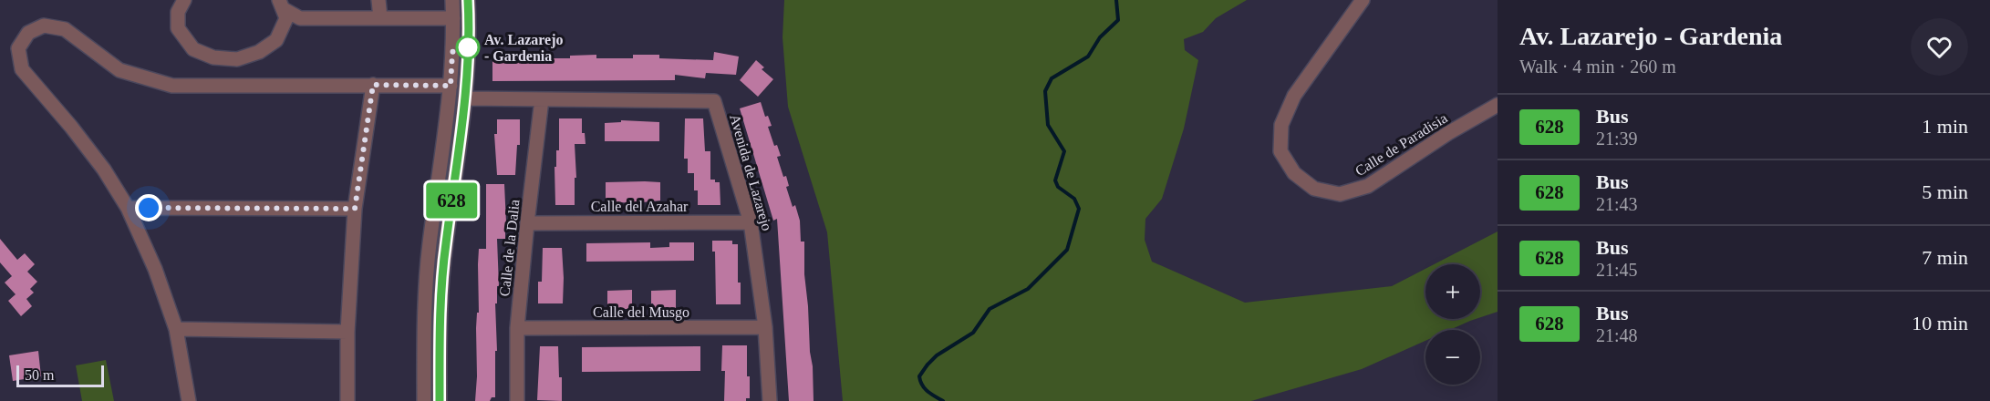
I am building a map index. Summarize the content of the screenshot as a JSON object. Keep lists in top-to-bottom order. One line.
{"streets":{"street":["Calle de Paradisia","Avenida de Lazarejo","Calle del Azahar","Calle de la Dalia","Calle del Musgo"]},"crossings":[["Avenida de Lazarejo","Calle del Azahar"],["Avenida de Lazarejo","Calle de la Dalia"],["Avenida de Lazarejo","Calle del Musgo"],["Calle del Azahar","Calle de la Dalia"],["Calle de la Dalia","Calle del Musgo"]],"places":["Av. Lazarejo - Gardenia"],"lines":["bus line 628"],"scale_bar":"50 m","page":{"on_map":"628","heading":["Av. Lazarejo - Gardenia","Walk · 4 min · 260 m"],"list":[{"mark":"628","name":"Bus","note":"21:39","value":"1 min"},{"mark":"628","name":"Bus","note":"21:43","value":"5 min"},{"mark":"628","name":"Bus","note":"21:45","value":"7 min"},{"mark":"628","name":"Bus","note":"21:48","value":"10 min"}],"map_buttons":["+","−"],"scale":"50 m"}}
